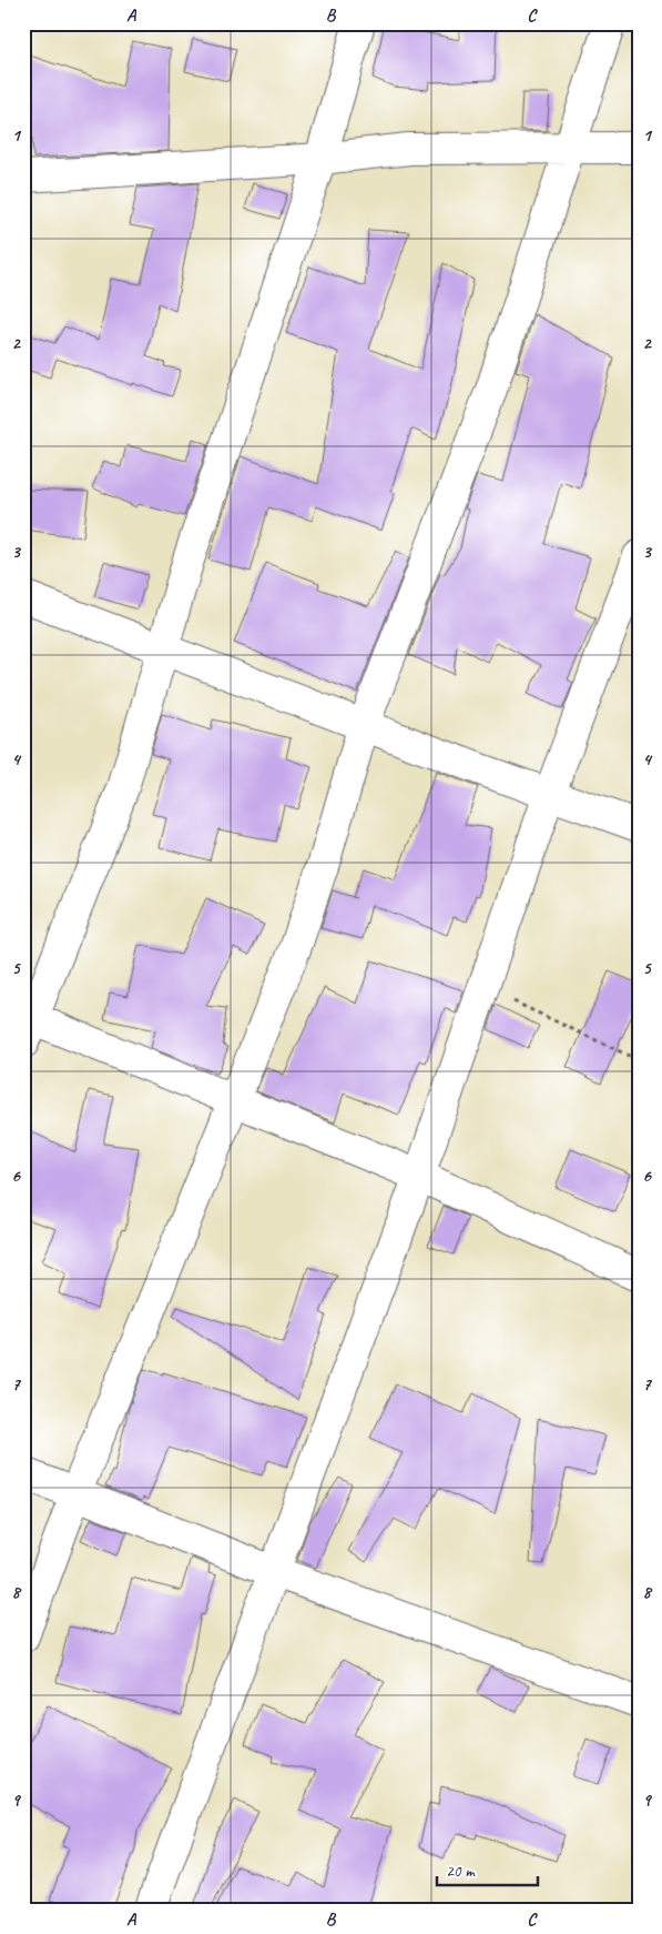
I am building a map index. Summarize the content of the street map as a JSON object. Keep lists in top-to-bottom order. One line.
{"scale_bar":"20 m","grid":{"columns":["A","B","C"],"rows":["1","2","3","4","5","6","7","8","9"]}}
